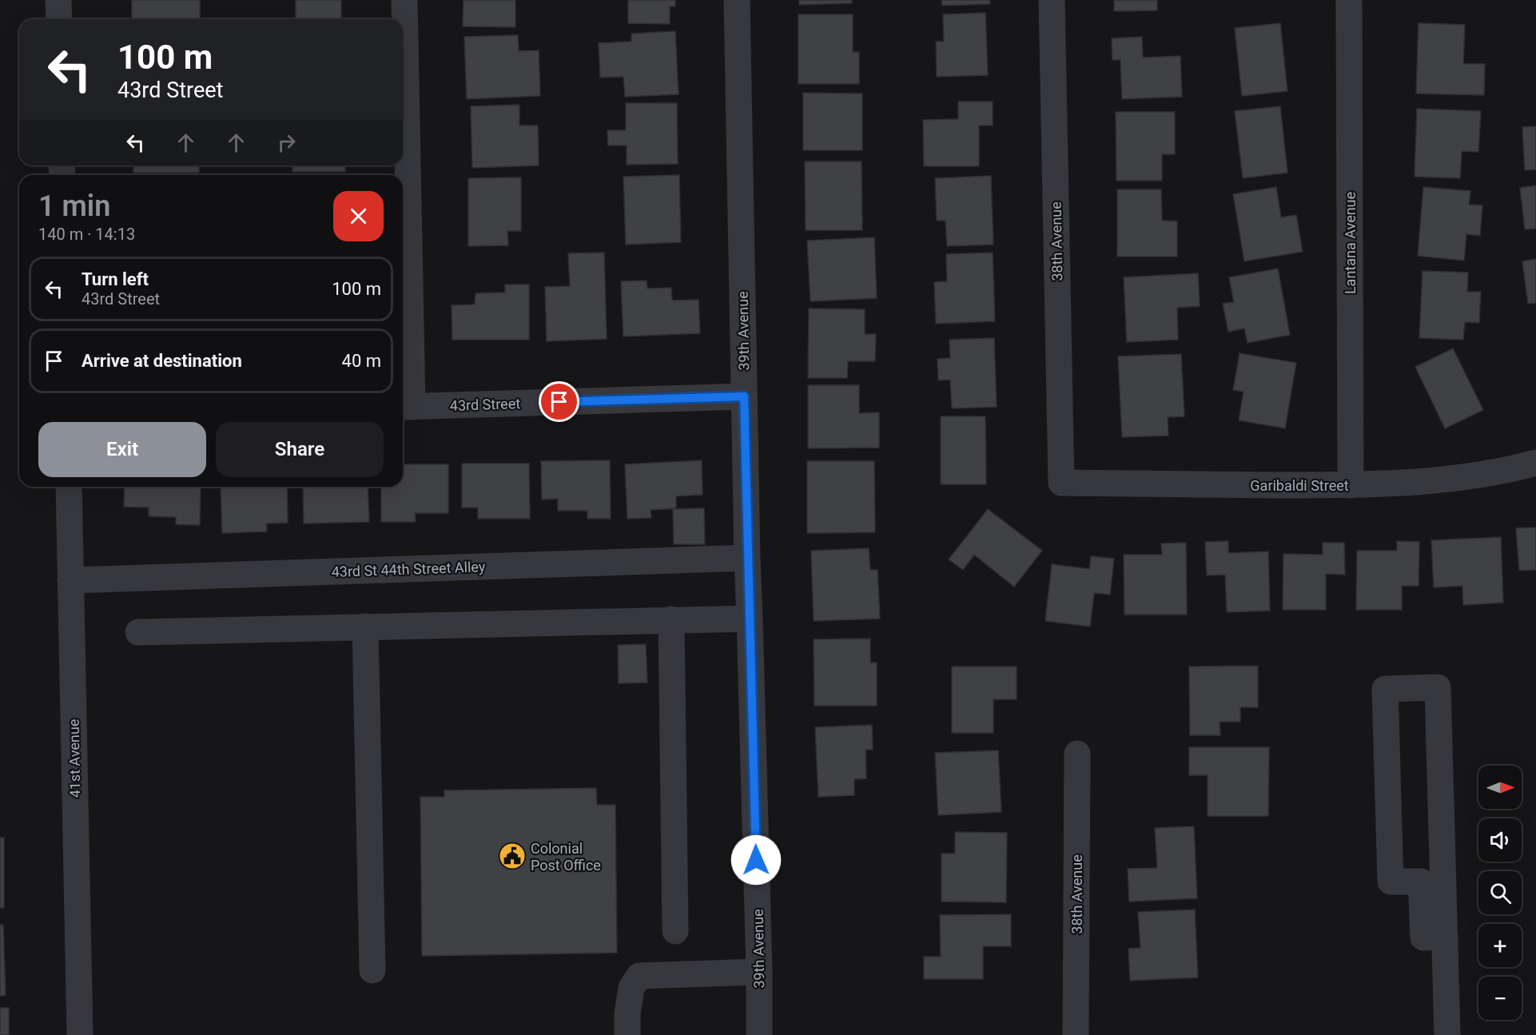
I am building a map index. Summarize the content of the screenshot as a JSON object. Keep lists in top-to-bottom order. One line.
{"streets":{"street":["38th Avenue","Lantana Avenue","39th Avenue","43rd Street","Garibaldi Street","43rd St 44th Street Alley","41st Avenue"]},"crossings":[["38th Avenue","Garibaldi Street"],["Lantana Avenue","Garibaldi Street"],["39th Avenue","43rd Street"],["39th Avenue","43rd St 44th Street Alley"],["43rd St 44th Street Alley","41st Avenue"]],"places":{"public building":["Colonial Post Office"]},"north":"right","page":{"turn":["100 m","43rd Street"],"heading":["1 min","140 m · 14:13"],"list":[{"name":"Turn left","note":"43rd Street","value":"100 m"},{"name":"Arrive at destination","value":"40 m"}],"buttons":["Exit","Share"],"map_buttons":["+","−"]}}
